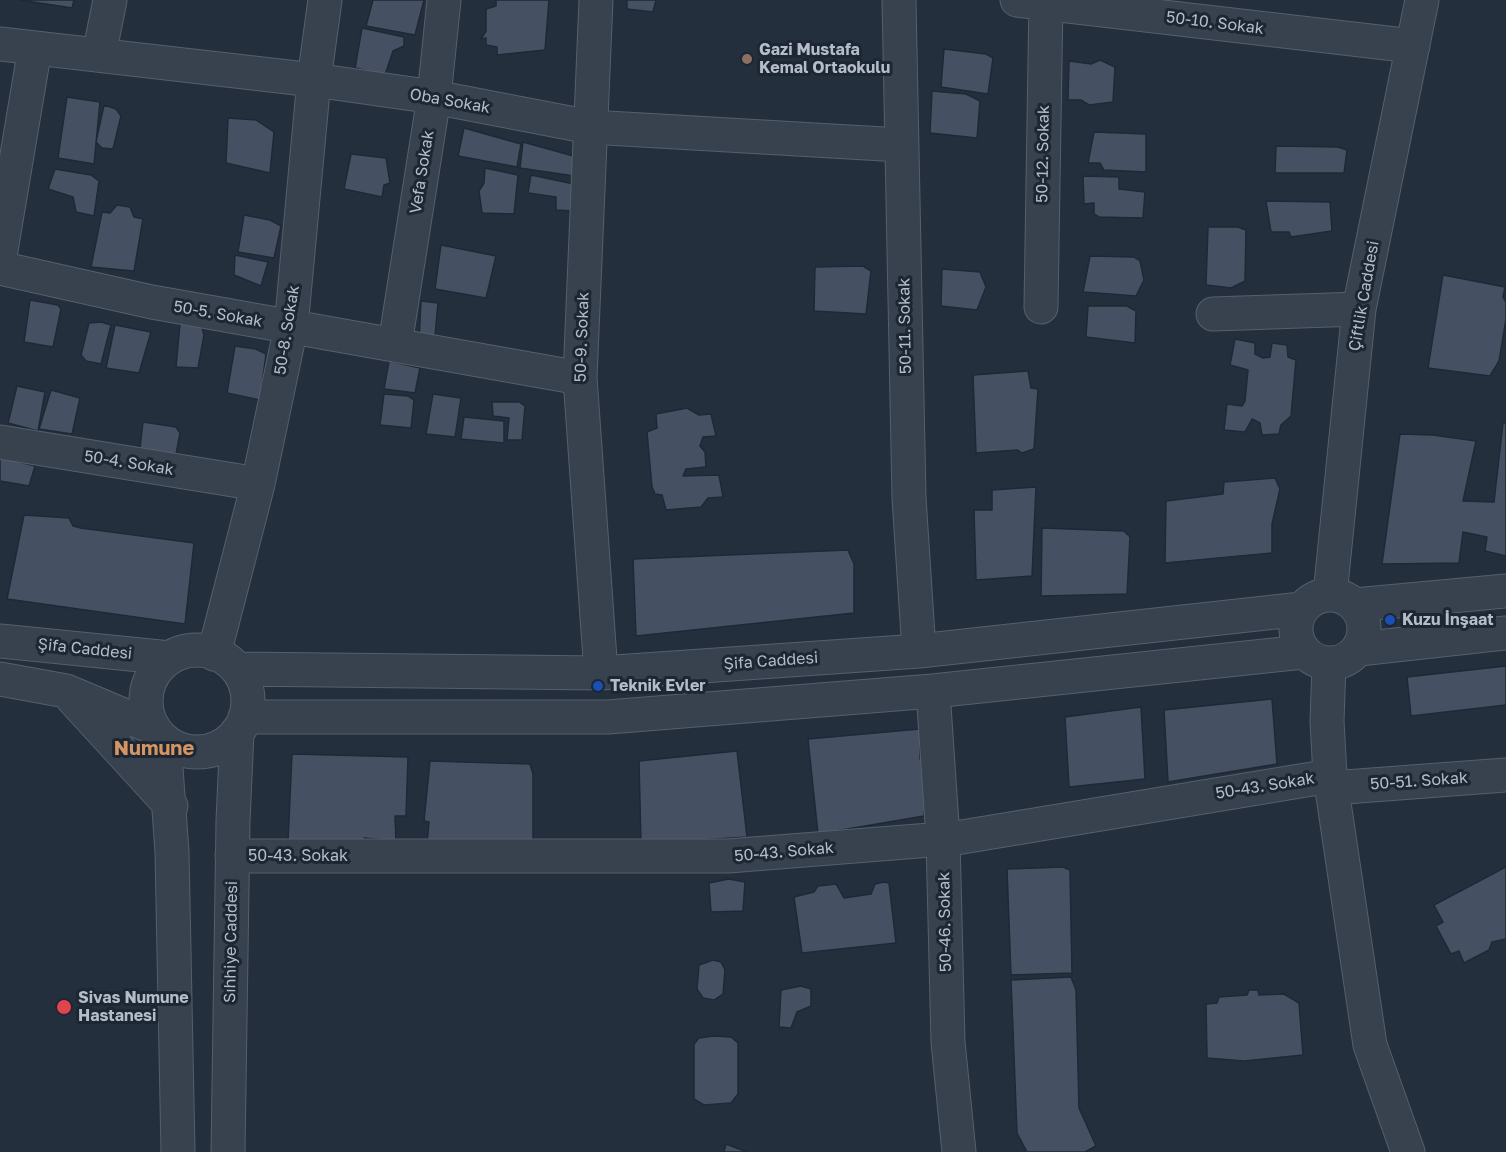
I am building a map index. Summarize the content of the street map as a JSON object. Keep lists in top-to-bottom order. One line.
{"streets":{"street":["50-10. Sokak","Oba Sokak","50-12. Sokak","Vefa Sokak","Çiftlik Caddesi","50-5. Sokak","50-11. Sokak","50-8. Sokak","50-9. Sokak","50-4. Sokak","Şifa Caddesi","50-51. Sokak","50-43. Sokak","50-46. Sokak","Sıhhiye Caddesi"]},"crossings":[["50-10. Sokak","50-12. Sokak"],["50-10. Sokak","Çiftlik Caddesi"],["Oba Sokak","Vefa Sokak"],["Oba Sokak","50-11. Sokak"],["Oba Sokak","50-8. Sokak"],["Oba Sokak","50-9. Sokak"],["Vefa Sokak","50-5. Sokak"],["Çiftlik Caddesi","Şifa Caddesi"],["50-5. Sokak","50-8. Sokak"],["50-5. Sokak","50-9. Sokak"],["50-11. Sokak","Şifa Caddesi"],["50-8. Sokak","50-4. Sokak"],["50-8. Sokak","Şifa Caddesi"],["50-8. Sokak","Sıhhiye Caddesi"],["50-9. Sokak","Şifa Caddesi"],["Şifa Caddesi","Sıhhiye Caddesi"],["50-51. Sokak","50-43. Sokak"],["50-43. Sokak","50-46. Sokak"],["50-43. Sokak","Sıhhiye Caddesi"]],"districts":["Numune"],"places":["Gazi Mustafa Kemal Ortaokulu","Kuzu İnşaat","Teknik Evler","Sivas Numune Hastanesi"]}
